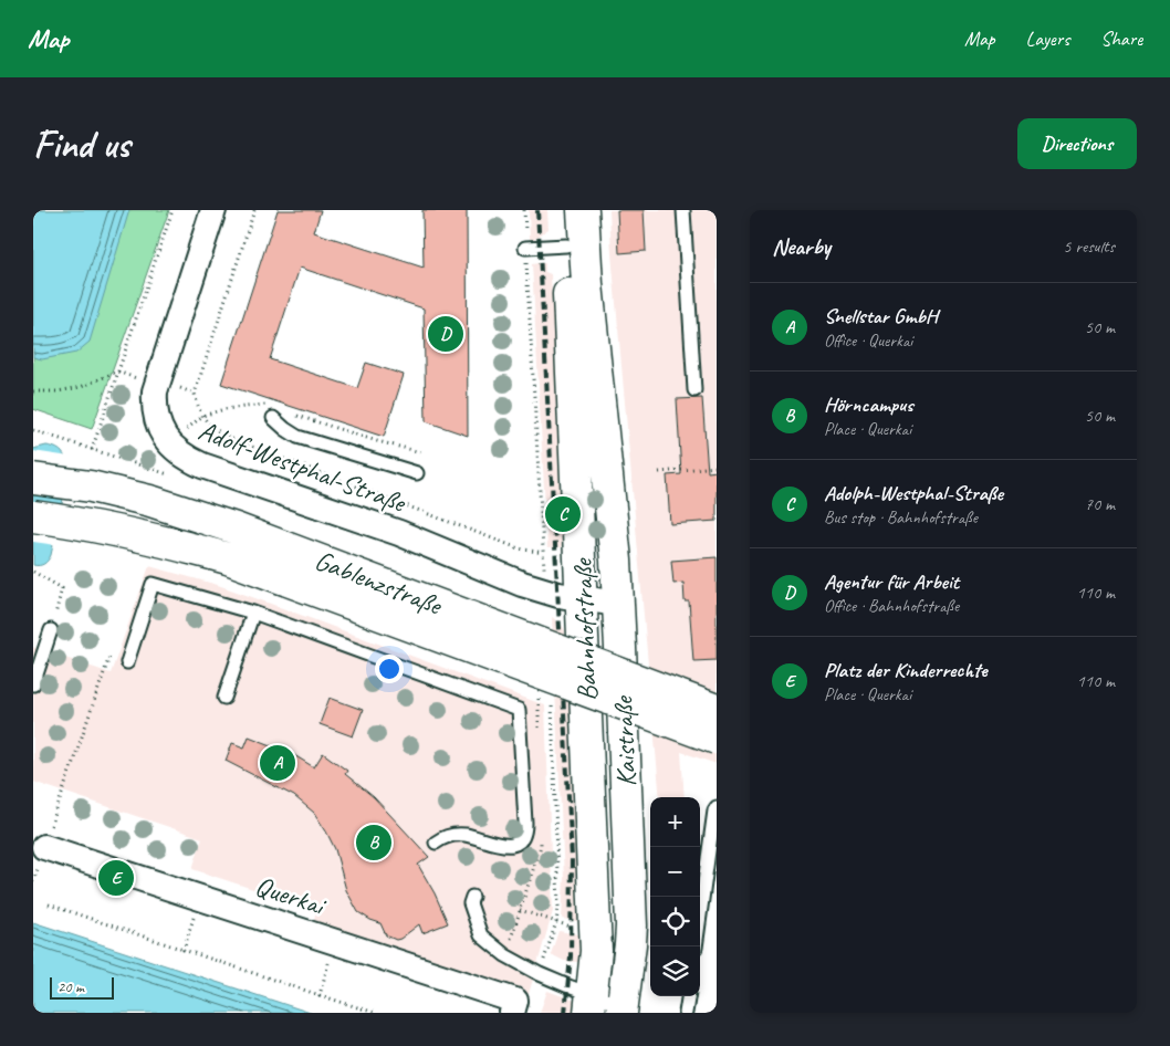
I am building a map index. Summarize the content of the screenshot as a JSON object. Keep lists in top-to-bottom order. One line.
{"streets":{"main road":["Gablenzstraße","Bahnhofstraße","Kaistraße"],"street":["Adolf-Westphal-Straße","Querkai"]},"crossings":[["Adolf-Westphal-Straße","Bahnhofstraße"],["Adolf-Westphal-Straße","Kaistraße"],["Bahnhofstraße","Kaistraße"]],"scale_bar":"20 m","page":{"header":"Map","nav":["Map","Layers","Share"],"buttons":"Directions","title":"Find us","heading":["Nearby","5 results"],"list":[{"mark":"A","name":"Snellstar GmbH","note":"Office · Querkai","value":"50 m"},{"mark":"B","name":"Hörncampus","note":"Place · Querkai","value":"50 m"},{"mark":"C","name":"Adolph-Westphal-Straße","note":"Bus stop · Bahnhofstraße","value":"70 m"},{"mark":"D","name":"Agentur für Arbeit","note":"Office · Bahnhofstraße","value":"110 m"},{"mark":"E","name":"Platz der Kinderrechte","note":"Place · Querkai","value":"110 m"}],"pins":["D","C","A","B","E"],"map_buttons":["+","−"],"scale":"20 m"}}
